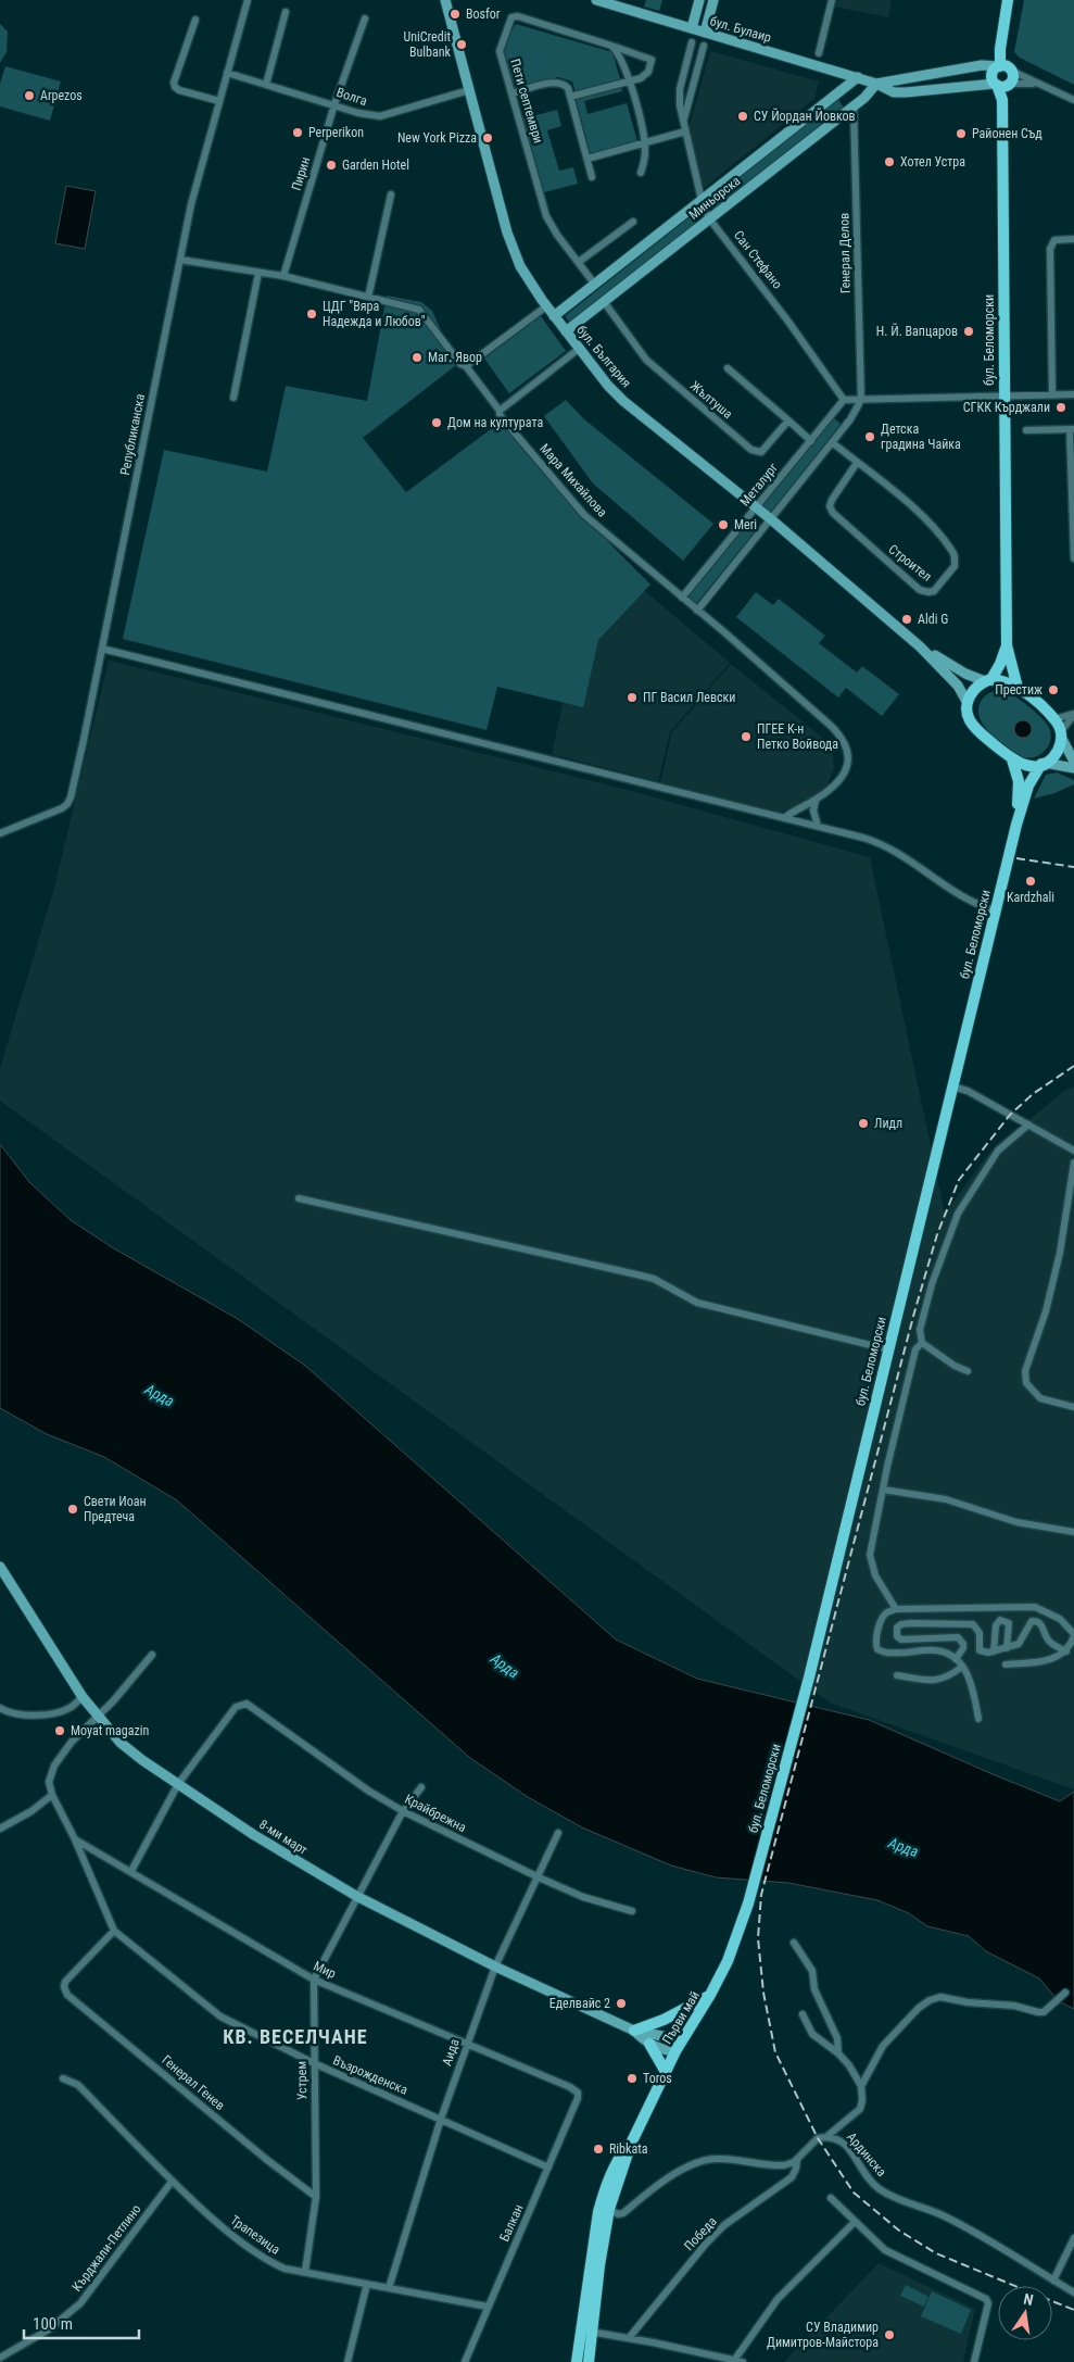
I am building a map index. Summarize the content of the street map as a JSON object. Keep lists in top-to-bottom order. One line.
{"streets":{"main road":["бул. Булаир","Миньорска","бул. Беломорски","бул. България","8-ми март","Първи май"],"street":["Волга","Пети септември","Пирин","Генерал Делов","Сан Стефано","Жълтуша","Републиканска","Мара Михайлова","Металург","Строител","Крайбрежна","Мир","Аида","Възрожденска","Устрем","Генерал Генев","Ардинска","Балкан","Победа","Трапезица","Кърджали-Петлино"]},"crossings":[["бул. Булаир","Миньорска"],["бул. Булаир","бул. Беломорски"],["Волга","Пирин"],["Волга","бул. България"],["Волга","Републиканска"],["Пети септември","Миньорска"],["Пирин","Мара Михайлова"],["Миньорска","Генерал Делов"],["Миньорска","Сан Стефано"],["Миньорска","бул. България"],["Миньорска","Жълтуша"],["Сан Стефано","Металург"],["бул. Беломорски","бул. България"],["бул. Беломорски","Първи май"],["бул. България","Металург"],["Републиканска","Мара Михайлова"],["Мара Михайлова","Металург"],["Крайбрежна","8-ми март"],["Крайбрежна","Аида"],["Крайбрежна","Устрем"],["8-ми март","Аида"],["8-ми март","Устрем"],["Мир","Аида"],["Мир","Устрем"],["Мир","Балкан"],["Аида","Възрожденска"],["Аида","Трапезица"],["Възрожденска","Устрем"],["Възрожденска","Генерал Генев"],["Възрожденска","Балкан"],["Устрем","Генерал Генев"],["Устрем","Трапезица"],["Ардинска","Победа"],["Балкан","Трапезица"],["Трапезица","Кърджали-Петлино"]],"districts":["КВ. ВЕСЕЛЧАНЕ"],"water":["Арда"],"places":["Bosfor","UniCredit Bulbank","Arpezos","СУ Йордан Йовков","Perperikon","Районен Съд","New York Pizza","Хотел Устра","Garden Hotel","ЦДГ \"Вяра Надежда и Любов\"","Н. Й. Вапцаров","Маг. Явор","СГКК Кърджали","Дом на културата","Детска градина Чайка","Meri","Aldi G","Престиж","ПГ Васил Левски","ПГЕЕ К-н Петко Войвода","Kardzhali","Лидл","Свети Иоан Предтеча","Moyat magazin","Еделвайс 2","Toros","Ribkata","СУ Владимир Димитров-Майстора"],"scale_bar":"100 m","north":"top"}
